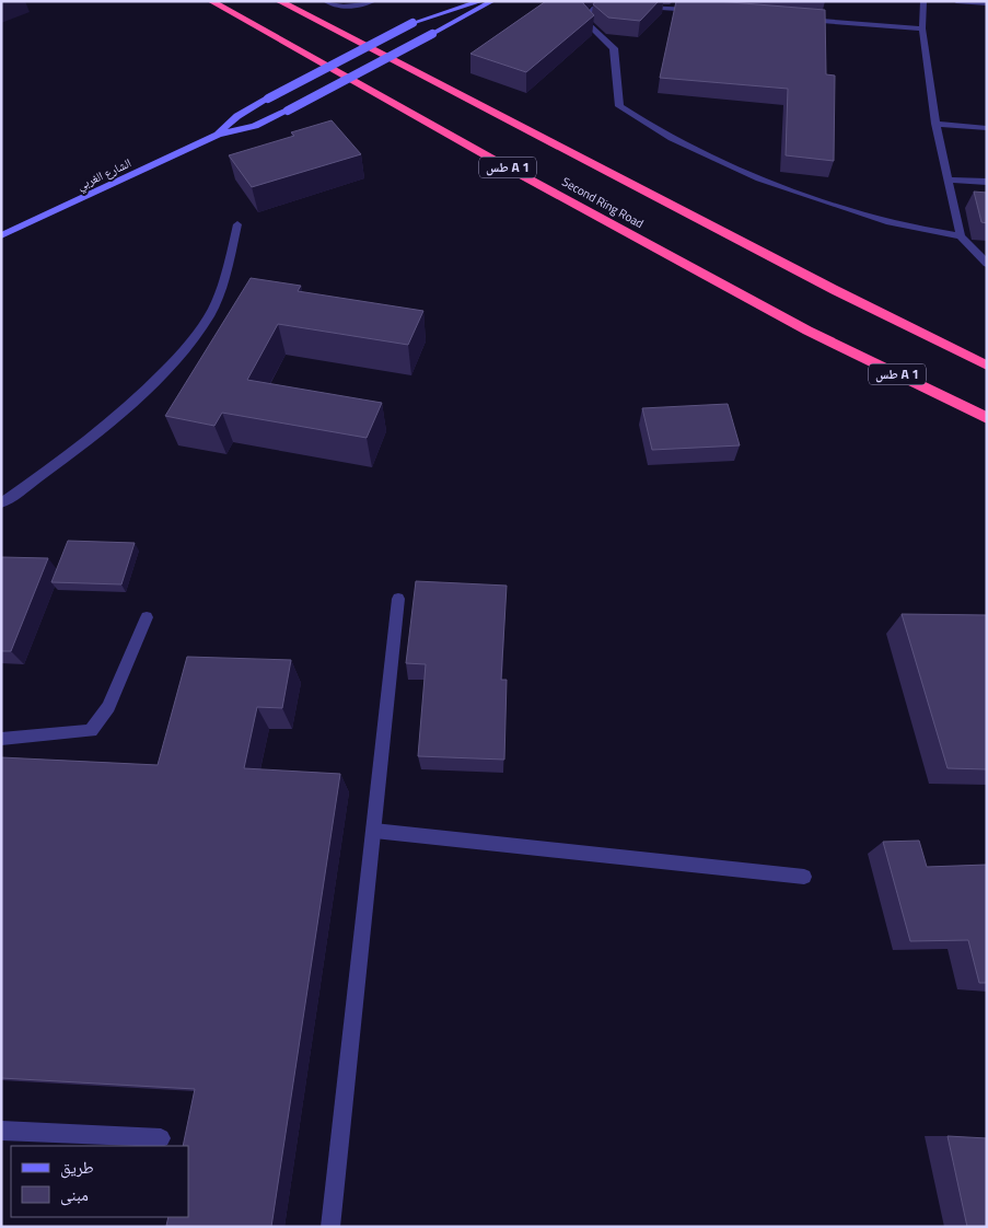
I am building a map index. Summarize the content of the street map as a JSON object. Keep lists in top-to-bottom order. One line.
{"streets":{"highway":["طس A 1","Second Ring Road"],"street":["الشارع الغربي"]},"legend":["طريق","مبنى"]}
